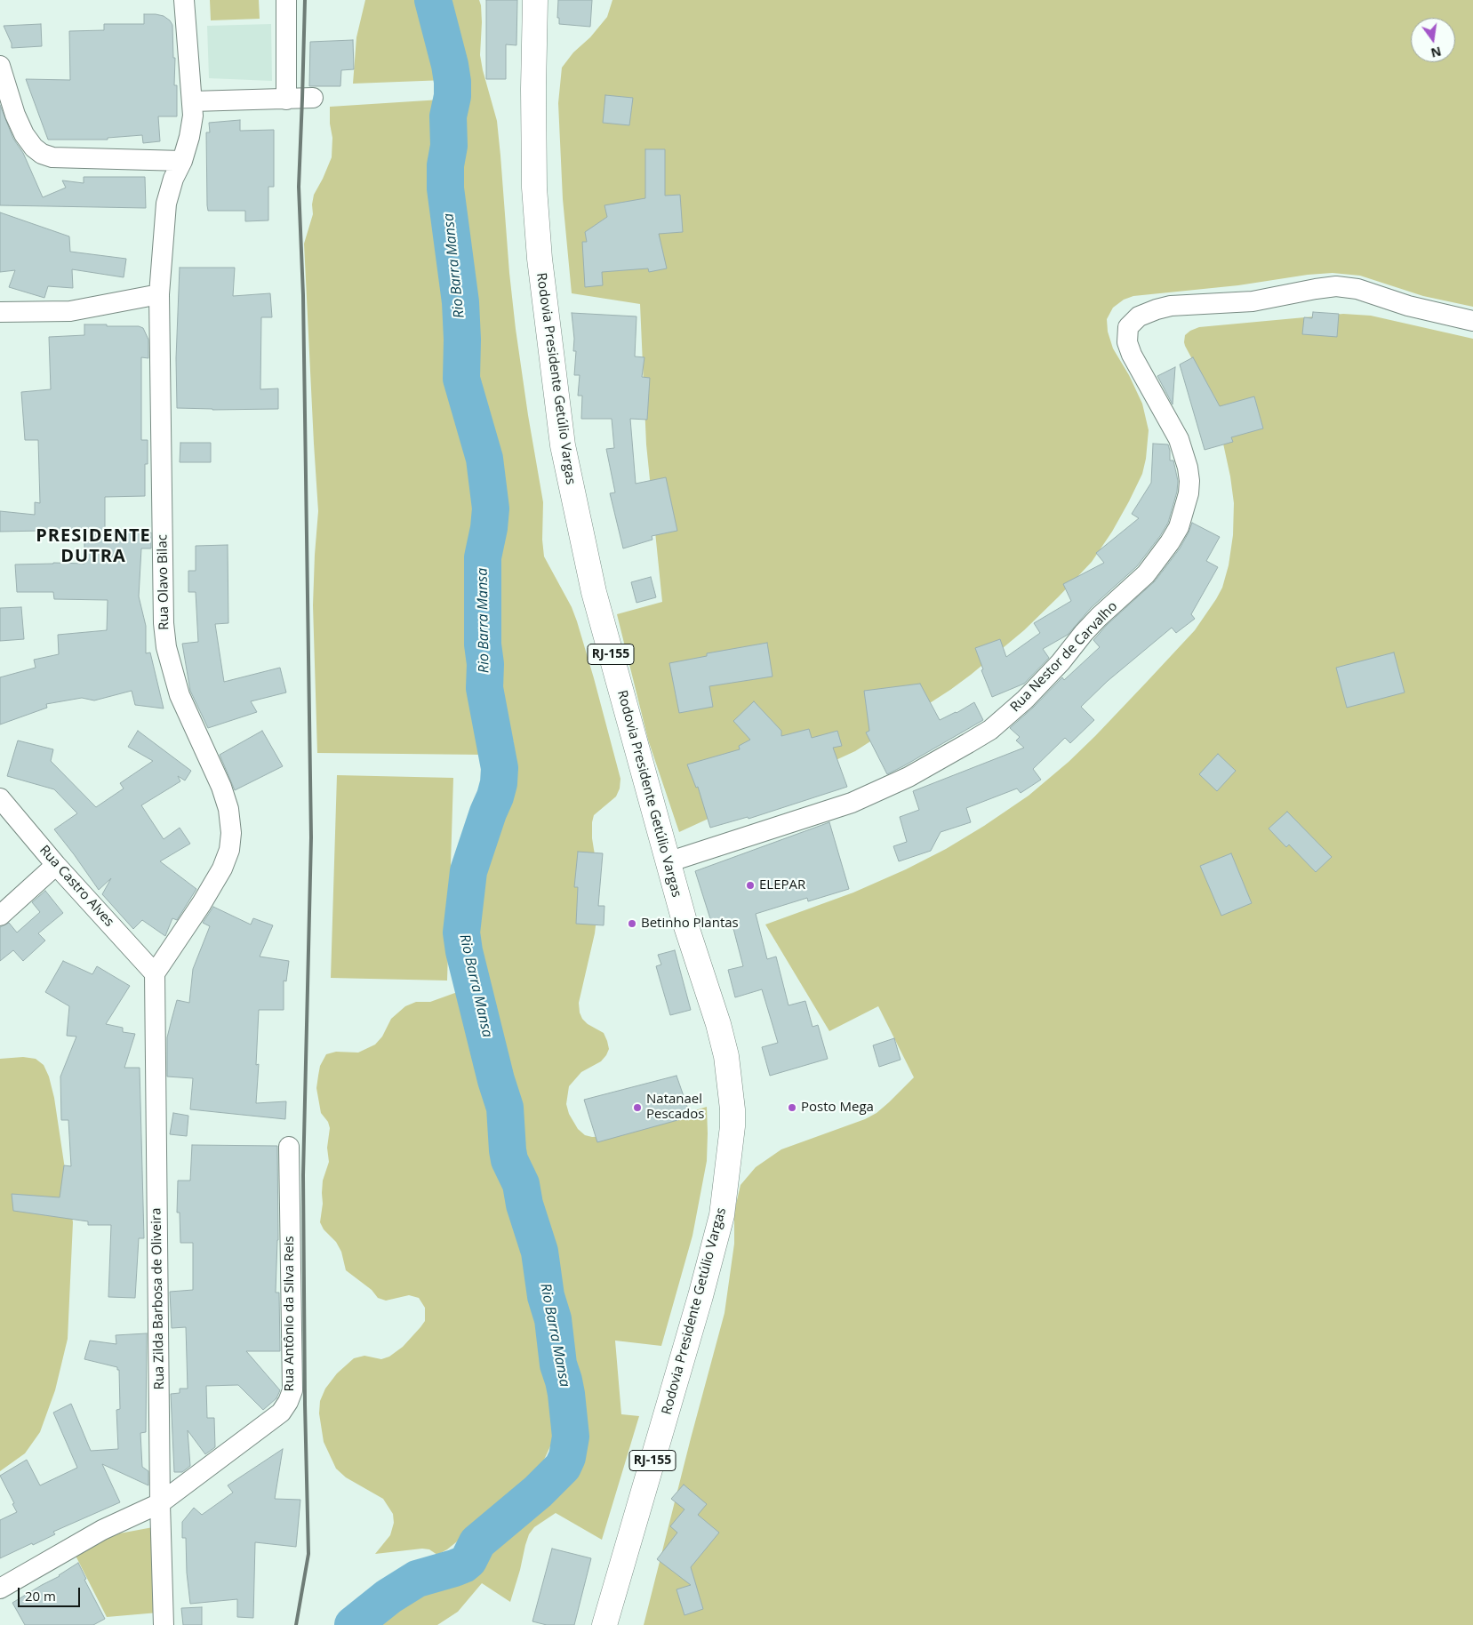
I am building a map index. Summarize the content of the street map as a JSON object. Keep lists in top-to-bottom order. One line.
{"streets":{"main road":["Rodovia Presidente Getúlio Vargas","RJ-155"],"street":["Rua Olavo Bilac","Rua Nestor de Carvalho","Rua Castro Alves","Rua Zilda Barbosa de Oliveira","Rua Antônio da Silva Reis"]},"crossings":[["Rodovia Presidente Getúlio Vargas","Rua Nestor de Carvalho"],["Rua Olavo Bilac","Rua Castro Alves"],["Rua Olavo Bilac","Rua Zilda Barbosa de Oliveira"],["Rua Castro Alves","Rua Zilda Barbosa de Oliveira"],["Rua Zilda Barbosa de Oliveira","Rua Antônio da Silva Reis"]],"districts":["PRESIDENTE DUTRA"],"water":["Rio Barra Mansa"],"places":["ELEPAR","Betinho Plantas","Natanael Pescados","Posto Mega"],"scale_bar":"20 m","north":"bottom"}
